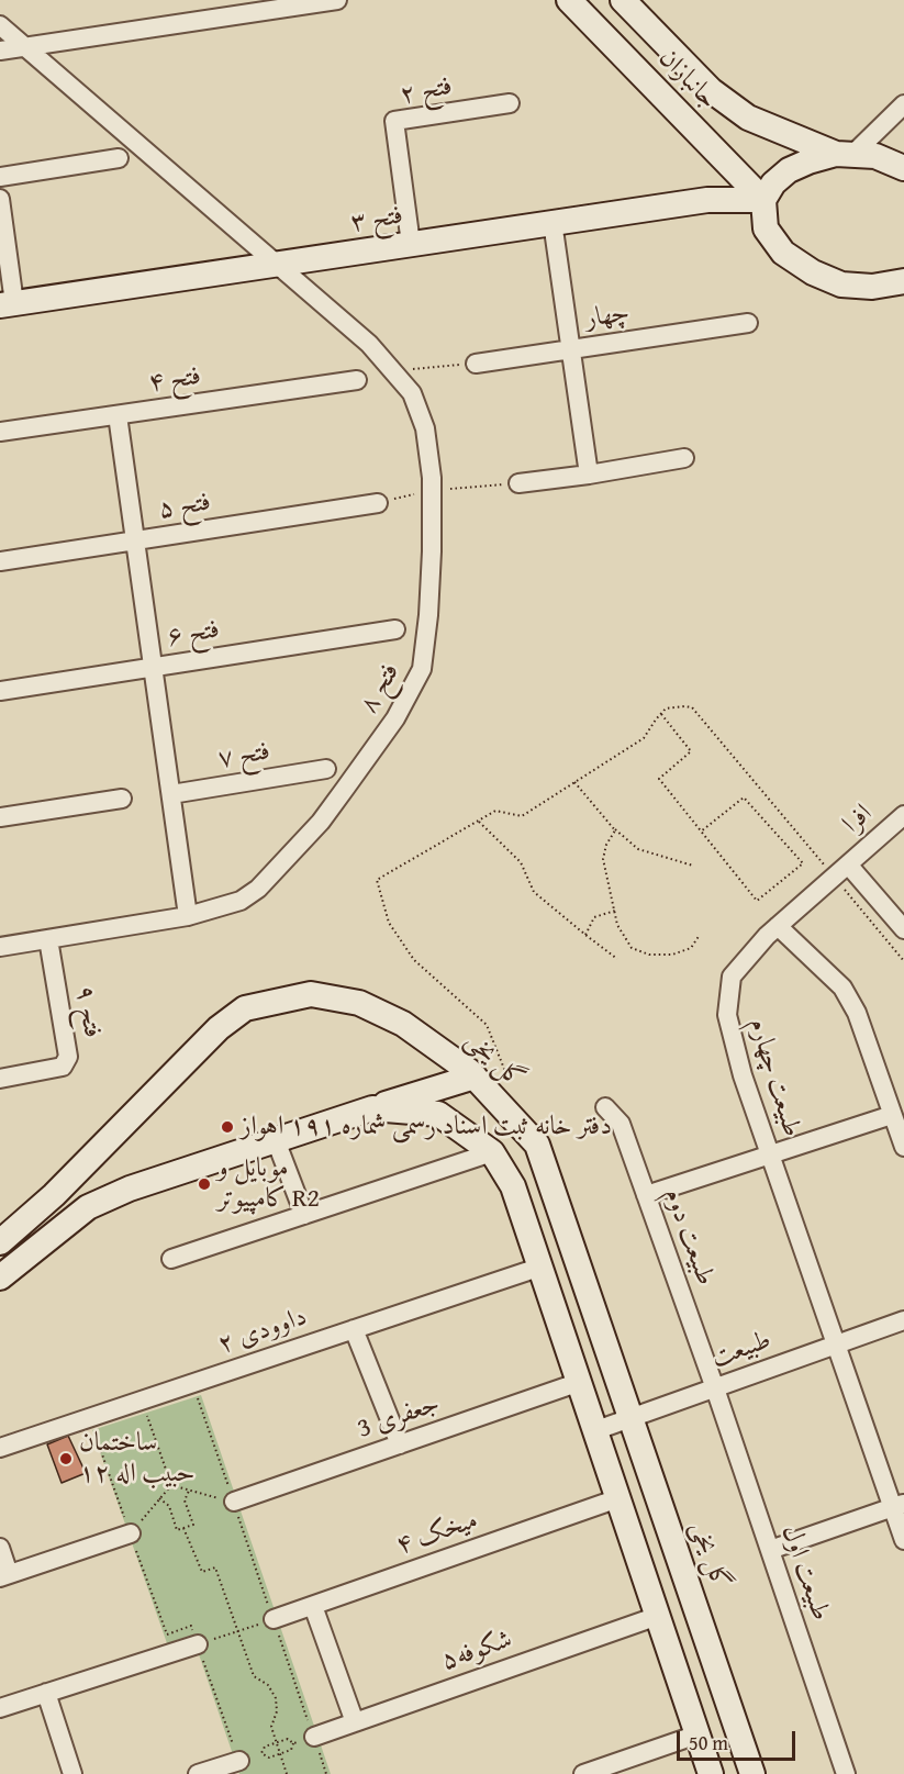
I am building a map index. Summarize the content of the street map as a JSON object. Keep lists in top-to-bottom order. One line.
{"streets":{"street":["جانبازان","فتح ۲","فتح ۳","چهار","فتح ۴","فتح ۵","فتح ۶","فتح ۸","فتح ۷","افرا","فتح ۹","گل یخی","طبیعت چهارم","طبیعت دوم","داوودی ۲","طبیعت","3 جعفری","میخک ۴","طبیعت اول","شکوفه۵"]},"crossings":[["جانبازان","فتح ۳"],["فتح ۲","فتح ۳"],["فتح ۳","فتح ۸"],["فتح ۸","فتح ۹"],["افرا","طبیعت چهارم"],["گل یخی","طبیعت"],["طبیعت چهارم","طبیعت"],["طبیعت دوم","طبیعت"],["طبیعت دوم","طبیعت اول"],["طبیعت","طبیعت اول"]],"places":["دفتر خانه ثبت اسناد رسمی شماره ۱۹۱ اهواز","موبایل و کامپیوتر R2","ساختمان حبیب اله ۱۲"],"scale_bar":"50 m"}
